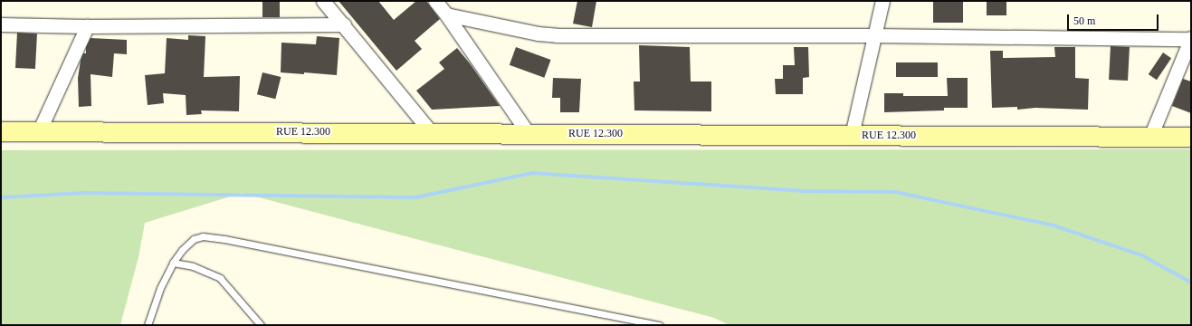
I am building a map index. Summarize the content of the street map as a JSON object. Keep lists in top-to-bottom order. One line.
{"streets":{"street":["RUE 12.300"]},"scale_bar":"50 m"}
